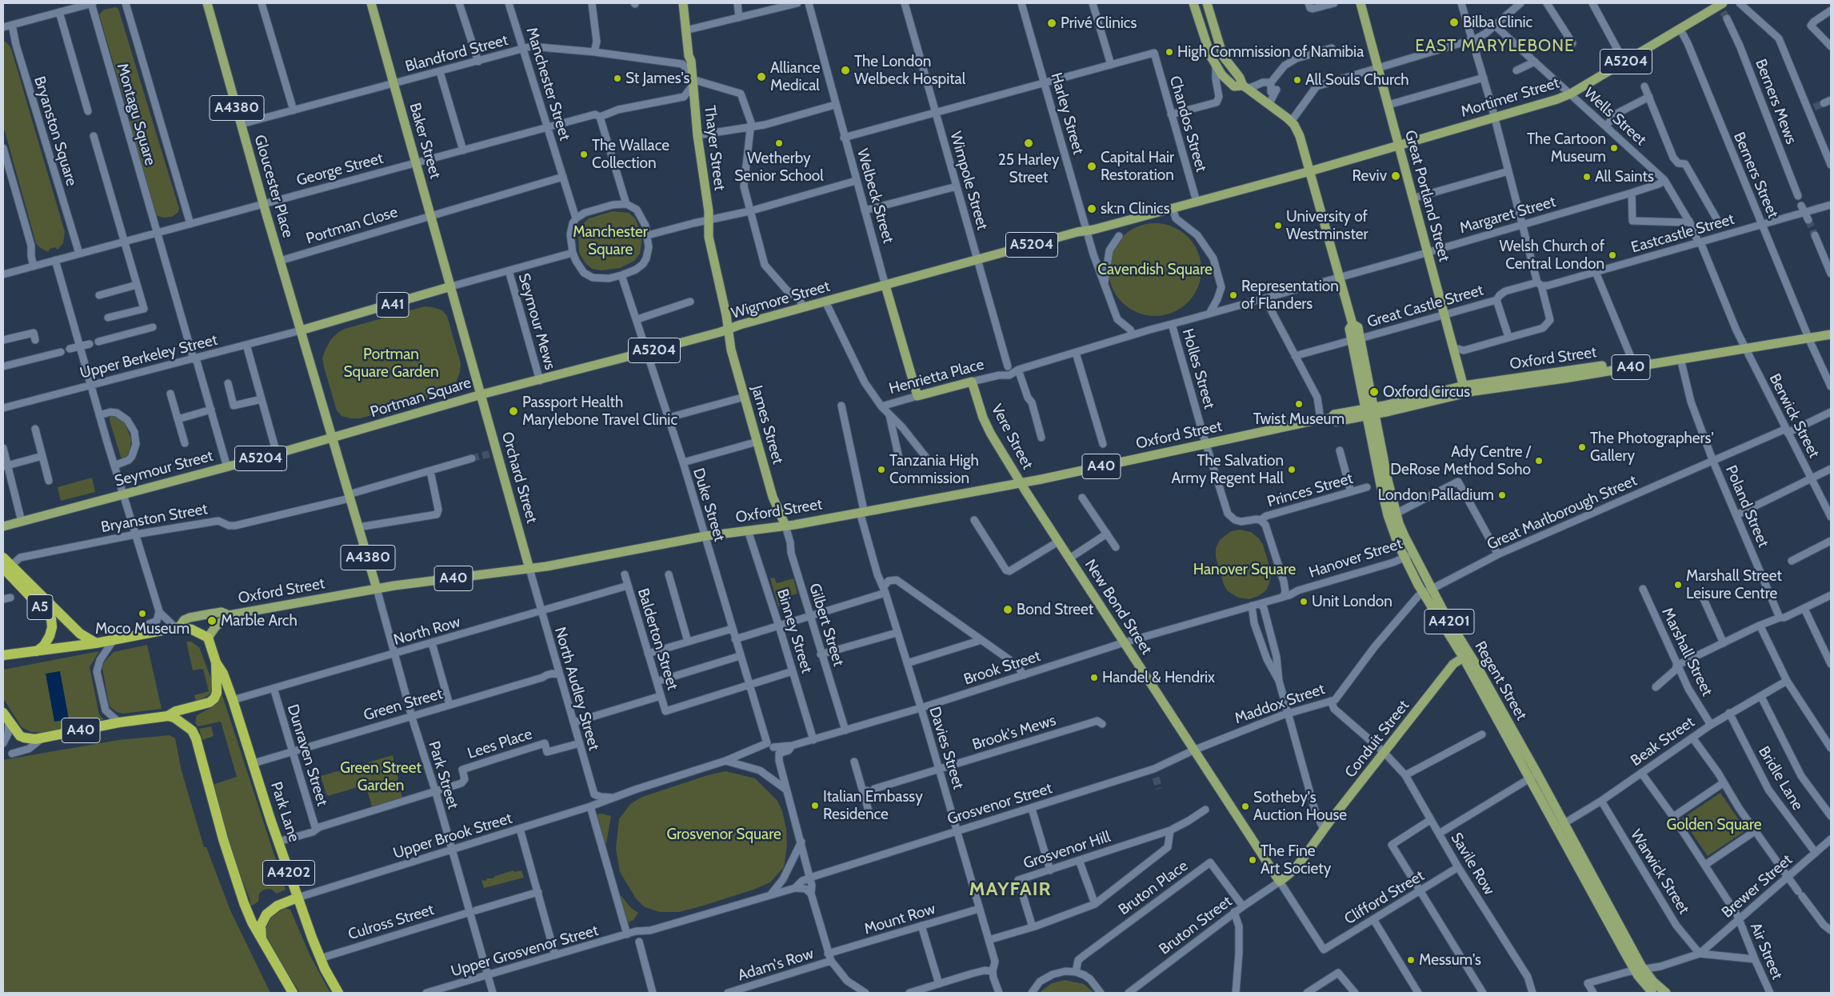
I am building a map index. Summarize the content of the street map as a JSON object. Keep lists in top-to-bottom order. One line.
{"streets":{"highway":["A40","A5","Park Lane","A4202"],"main road":["A5204","Mortimer Street","A4380","Baker Street","Thayer Street","Gloucester Place","Welbeck Street","Great Portland Street","Wigmore Street","A41","Oxford Street","Henrietta Place","Portman Square","James Street","Vere Street","Seymour Street","Orchard Street","New Bond Street","A4201","Regent Street","Conduit Street"],"street":["Blandford Street","Manchester Street","Berners Mews","Harley Street","Montagu Square","Wells Street","Chandos Street","Bryanston Square","George Street","Berners Street","Wimpole Street","Margaret Street","Portman Close","Eastcastle Street","Great Castle Street","Seymour Mews","Upper Berkeley Street","Holles Street","Berwick Street","Princes Street","Duke Street","Poland Street","Great Marlborough Street","Bryanston Street","Hanover Street","Gilbert Street","North Row","Binney Street","Balderton Street","Marshall Street","Brook Street","North Audley Street","Maddox Street","Green Street","Brook's Mews","Beak Street","Lees Place","Davies Street","Dunraven Street","Park Street","Bridle Lane","Grosvenor Street","Upper Brook Street","Grosvenor Hill","Savile Row","Warwick Street","Brewer Street","Bruton Place","Clifford Street","Mount Row","Culross Street","Bruton Street","Upper Grosvenor Street","Air Street","Adam's Row"]},"crossings":[["Blandford Street","Manchester Street"],["Blandford Street","Baker Street"],["Blandford Street","Gloucester Place"],["A5204","Mortimer Street"],["A5204","Harley Street"],["A5204","Chandos Street"],["A5204","Wigmore Street"],["A5204","A4201"],["A5204","Regent Street"],["Manchester Street","George Street"],["Manchester Street","Portman Close"],["Manchester Street","Duke Street"],["Mortimer Street","Berners Mews"],["Mortimer Street","Wells Street"],["Mortimer Street","Berners Street"],["Mortimer Street","Great Portland Street"],["Mortimer Street","A4201"],["Mortimer Street","Regent Street"],["A4380","Gloucester Place"],["A4380","A41"],["A4380","Upper Berkeley Street"],["A4380","Oxford Street"],["A4380","Portman Square"],["A4380","Seymour Street"],["A4380","Bryanston Street"],["A4380","Park Street"],["Harley Street","Wigmore Street"],["Montagu Square","George Street"],["Montagu Square","Upper Berkeley Street"],["Montagu Square","Seymour Street"],["Wells Street","Margaret Street"],["Wells Street","Eastcastle Street"],["Wells Street","Oxford Street"],["Wells Street","Berwick Street"],["Bryanston Square","George Street"],["Baker Street","George Street"],["Baker Street","Portman Close"],["Baker Street","A41"],["Baker Street","Portman Square"],["Thayer Street","Wigmore Street"],["Thayer Street","James Street"],["George Street","Gloucester Place"],["Berners Street","Eastcastle Street"],["Berners Street","Oxford Street"],["Wimpole Street","Wigmore Street"],["Wimpole Street","Henrietta Place"],["Gloucester Place","Portman Close"],["Gloucester Place","A41"],["Gloucester Place","Upper Berkeley Street"],["Welbeck Street","Wigmore Street"],["Welbeck Street","Henrietta Place"],["Great Portland Street","Margaret Street"],["Great Portland Street","Great Castle Street"],["Great Portland Street","Oxford Street"],["Margaret Street","Regent Street"],["Eastcastle Street","Great Castle Street"],["Wigmore Street","Seymour Mews"],["Wigmore Street","Portman Square"],["Wigmore Street","James Street"],["Wigmore Street","Orchard Street"],["Wigmore Street","Duke Street"],["A41","Upper Berkeley Street"],["A41","Portman Square"],["Great Castle Street","Regent Street"],["Oxford Street","A40"],["Oxford Street","Holles Street"],["Oxford Street","Berwick Street"],["Oxford Street","James Street"],["Oxford Street","Vere Street"],["Oxford Street","Orchard Street"],["Oxford Street","Duke Street"],["Oxford Street","Poland Street"],["Oxford Street","New Bond Street"],["Oxford Street","Gilbert Street"],["Oxford Street","Binney Street"],["Oxford Street","Regent Street"],["Oxford Street","North Audley Street"],["Oxford Street","Davies Street"],["Oxford Street","Park Street"],["Oxford Street","Park Lane"],["Oxford Street","A4202"],["A40","A5"],["A40","Park Lane"],["A40","A4202"],["Holles Street","Princes Street"],["Henrietta Place","Vere Street"],["Portman Square","Seymour Street"],["Portman Square","Orchard Street"],["Berwick Street","Great Marlborough Street"],["James Street","Gilbert Street"],["Vere Street","New Bond Street"],["Orchard Street","North Audley Street"],["Duke Street","Balderton Street"],["Poland Street","Great Marlborough Street"],["Great Marlborough Street","Regent Street"],["Great Marlborough Street","Maddox Street"],["Bryanston Street","A5"],["Hanover Street","Regent Street"],["New Bond Street","Brook Street"],["New Bond Street","Maddox Street"],["New Bond Street","Conduit Street"],["New Bond Street","Grosvenor Street"],["New Bond Street","Clifford Street"],["New Bond Street","Bruton Street"],["A4201","Regent Street"],["Gilbert Street","Brook Street"],["North Row","Balderton Street"],["North Row","North Audley Street"],["North Row","Dunraven Street"],["North Row","Park Street"],["North Row","Park Lane"],["Binney Street","Brook Street"],["Marshall Street","Beak Street"],["Brook Street","Davies Street"],["Regent Street","Maddox Street"],["Regent Street","Conduit Street"],["Regent Street","Beak Street"],["North Audley Street","Green Street"],["North Audley Street","Lees Place"],["North Audley Street","Upper Brook Street"],["Maddox Street","Grosvenor Street"],["Maddox Street","Savile Row"],["Green Street","Dunraven Street"],["Green Street","Park Street"],["Green Street","Park Lane"],["Brook's Mews","Davies Street"],["Conduit Street","Savile Row"],["Conduit Street","Bruton Street"],["Beak Street","Bridle Lane"],["Beak Street","Warwick Street"],["Lees Place","Park Street"],["Davies Street","Grosvenor Street"],["Davies Street","Mount Row"],["Park Street","Upper Brook Street"],["Park Street","Culross Street"],["Park Street","Upper Grosvenor Street"],["Bridle Lane","Brewer Street"],["Park Lane","Upper Brook Street"],["Park Lane","A4202"],["Park Lane","Culross Street"],["Upper Brook Street","A4202"],["Savile Row","Clifford Street"],["Warwick Street","Brewer Street"],["Brewer Street","Air Street"],["Bruton Place","Bruton Street"],["Mount Row","Adam's Row"]],"districts":["EAST MARYLEBONE","MAYFAIR"],"parks":["Manchester Square","Cavendish Square","Portman Square Garden","Hanover Square","Green Street Garden","Golden Square","Grosvenor Square"],"places":["Bilba Clinic","Privé Clinics","High Commission of Namibia","The London Welbeck Hospital","Alliance Medical","St James's","All Souls Church","Wetherby Senior School","25 Harley Street","The Cartoon Museum","The Wallace Collection","Capital Hair Restoration","Reviv","All Saints","sk:n Clinics","University of Westminster","Welsh Church of Central London","Representation of Flanders","Oxford Circus","Twist Museum","Passport Health Marylebone Travel Clinic","The Photographers' Gallery","Ady Centre / DeRose Method Soho","Tanzania High Commission","The Salvation Army Regent Hall","London Palladium","Marshall Street Leisure Centre","Unit London","Bond Street","Moco Museum","Marble Arch","Handel & Hendrix","Italian Embassy Residence","Sotheby's Auction House","The Fine Art Society","Messum's"]}
